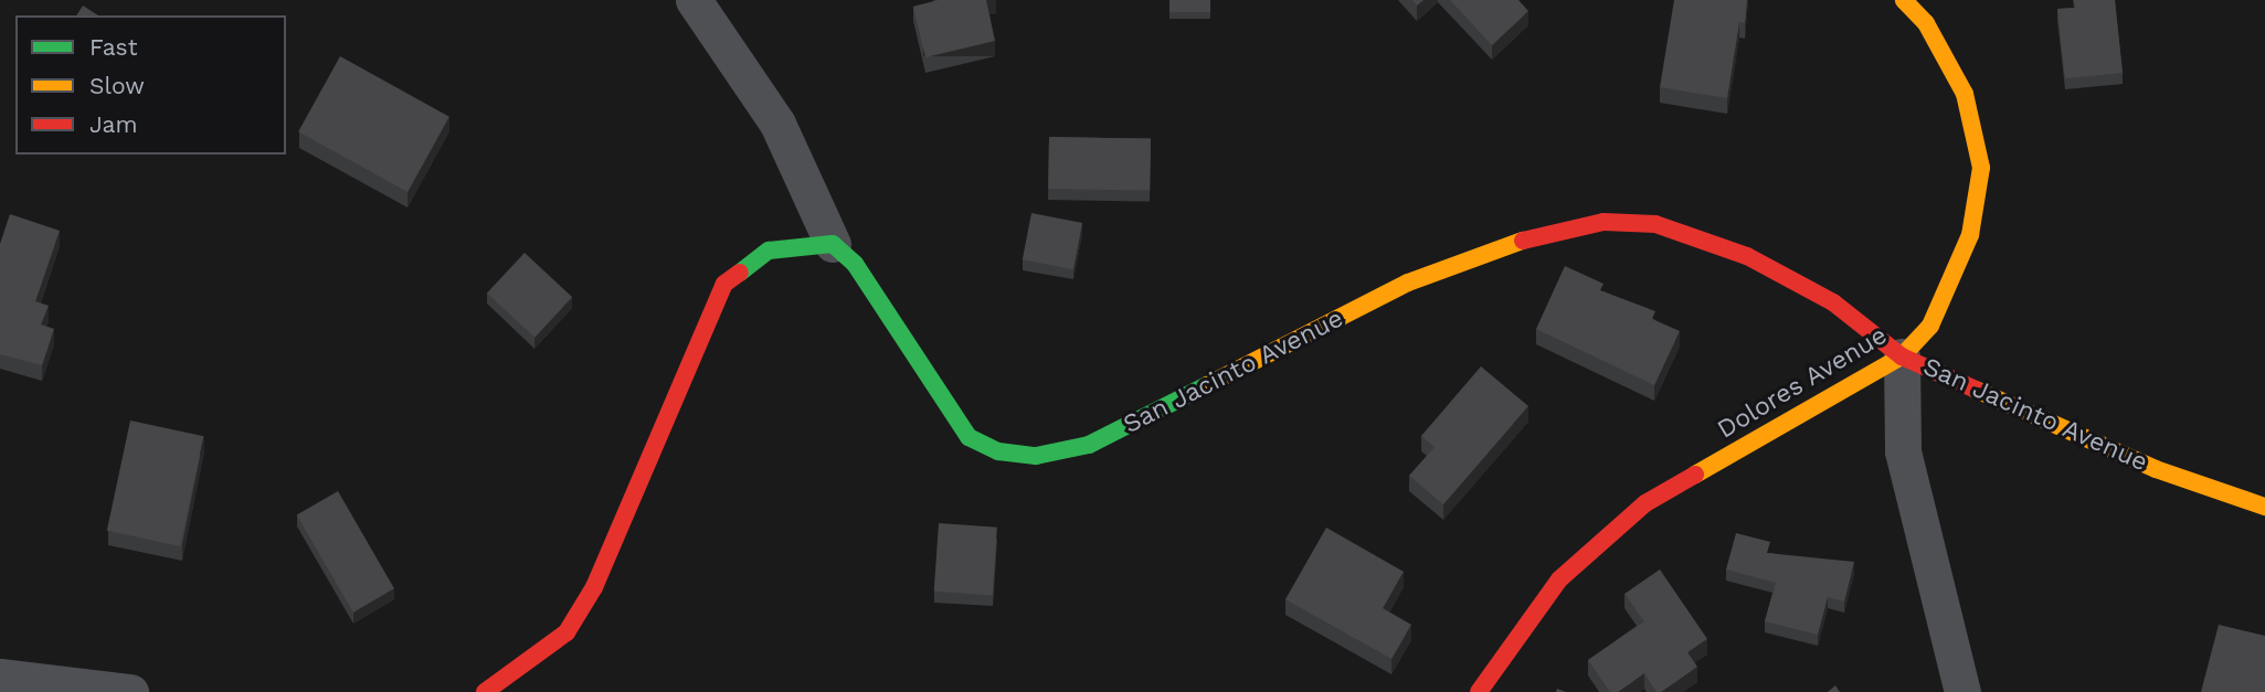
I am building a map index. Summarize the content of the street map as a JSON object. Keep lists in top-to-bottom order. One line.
{"streets":{"street":["San Jacinto Avenue","Dolores Avenue"]},"crossings":[["San Jacinto Avenue","Dolores Avenue"]],"legend":["Fast","Slow","Jam"]}
